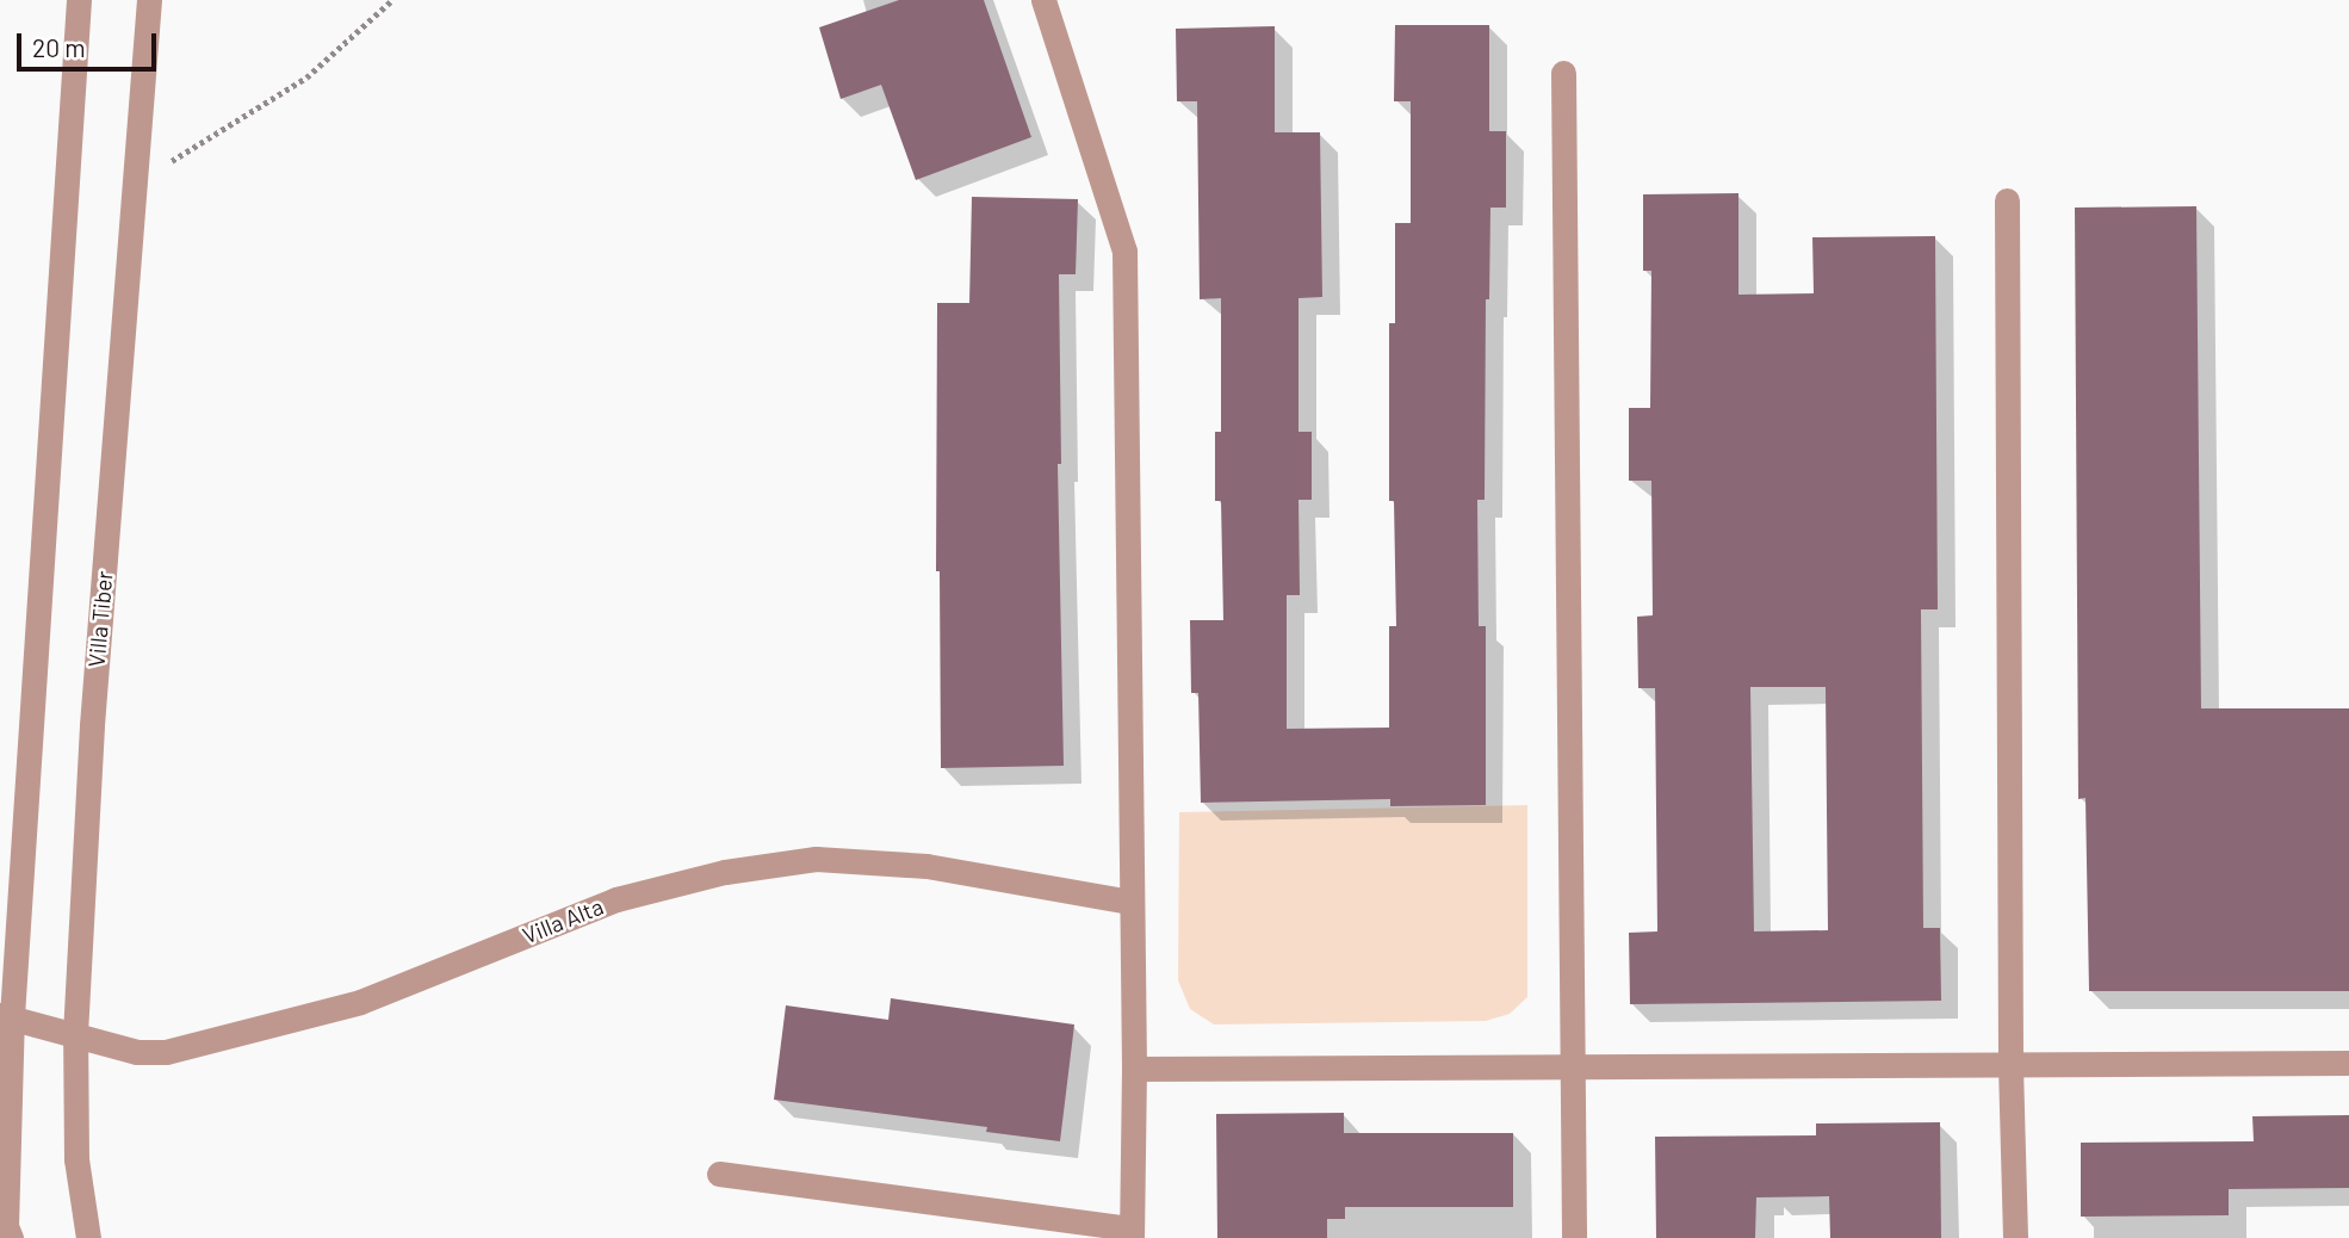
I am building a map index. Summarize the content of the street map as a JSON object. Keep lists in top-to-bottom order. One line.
{"streets":{"street":["Villa Tiber","Villa Alta"]},"crossings":[["Villa Tiber","Villa Alta"]],"scale_bar":"20 m"}
